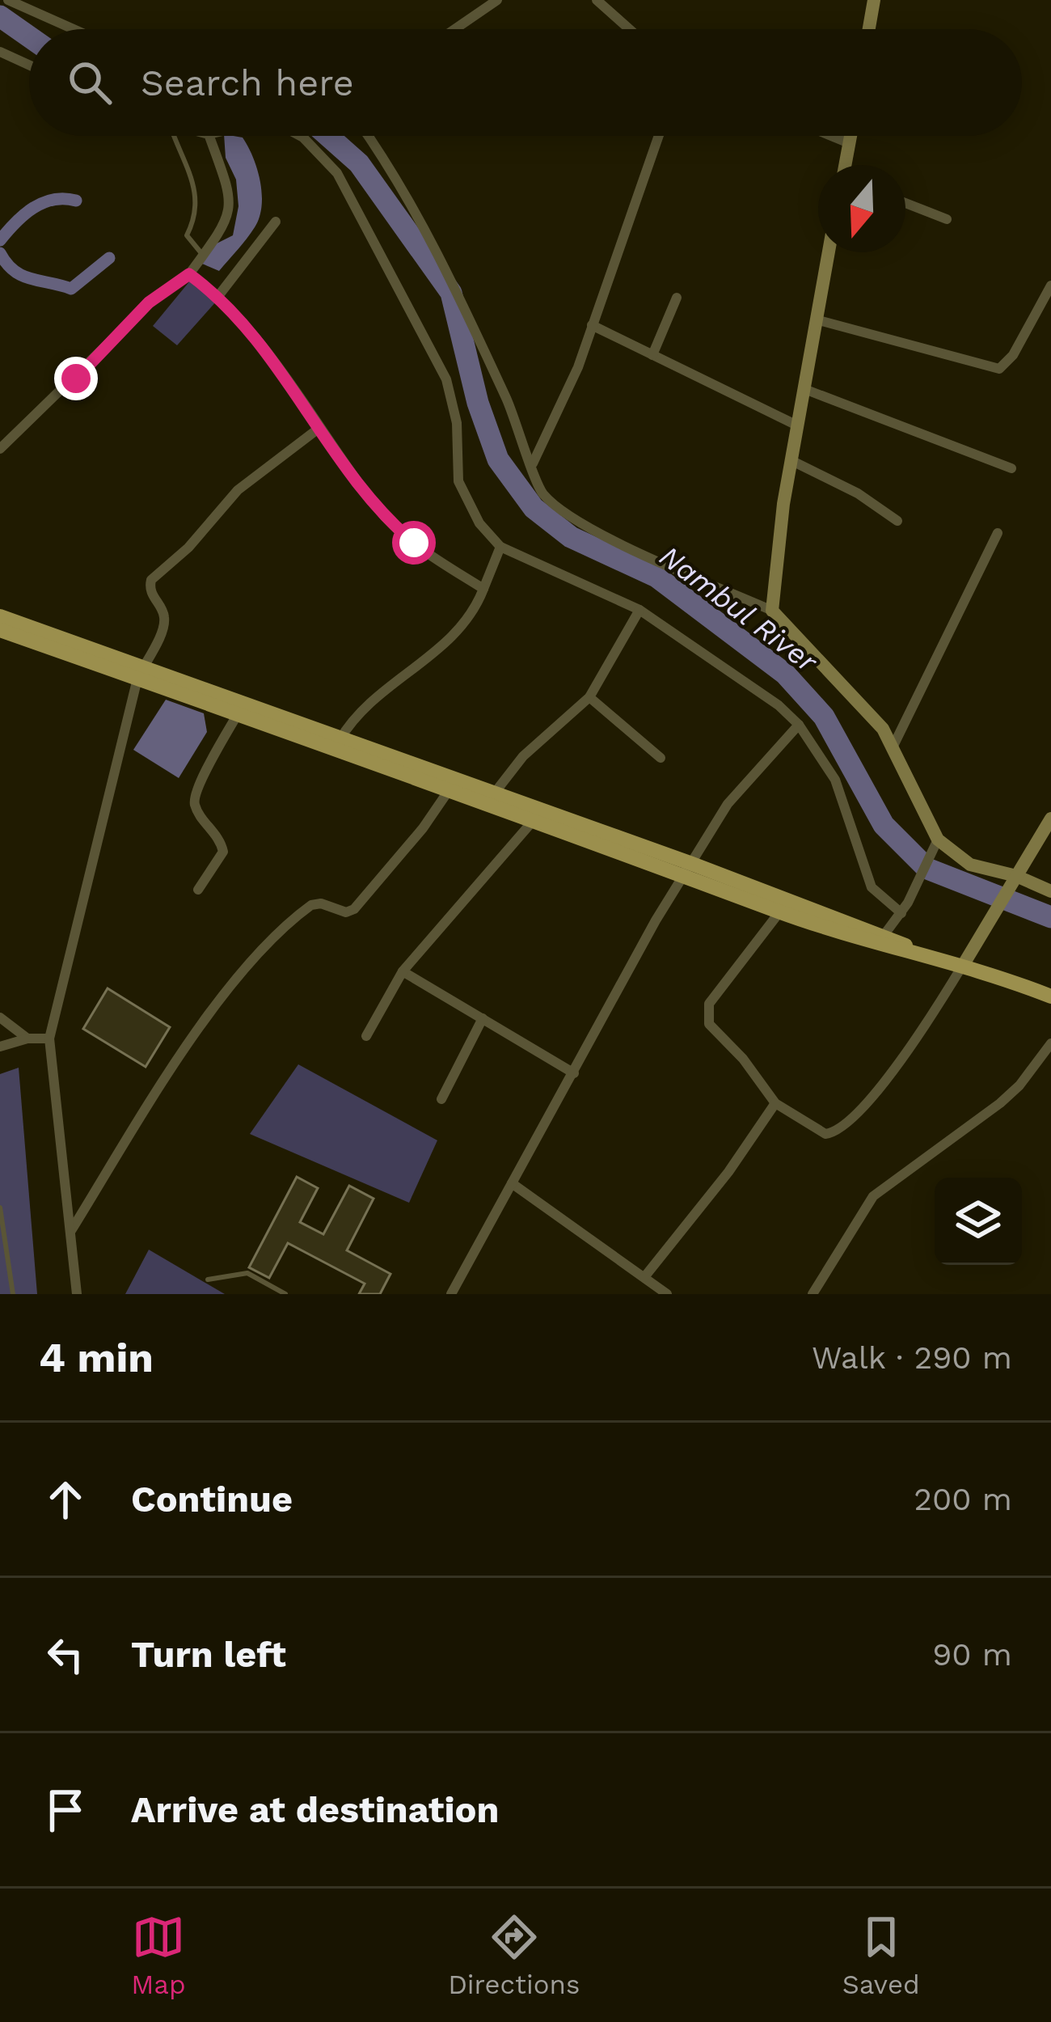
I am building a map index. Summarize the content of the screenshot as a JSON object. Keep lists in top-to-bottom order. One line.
{"water":["Nambul River"],"north":"bottom","page":{"search":"Search here","heading":["4 min","Walk · 290 m"],"list":[["Continue","200 m"],["Turn left","90 m"],"Arrive at destination"],"nav":["Map","Directions","Saved"]}}
